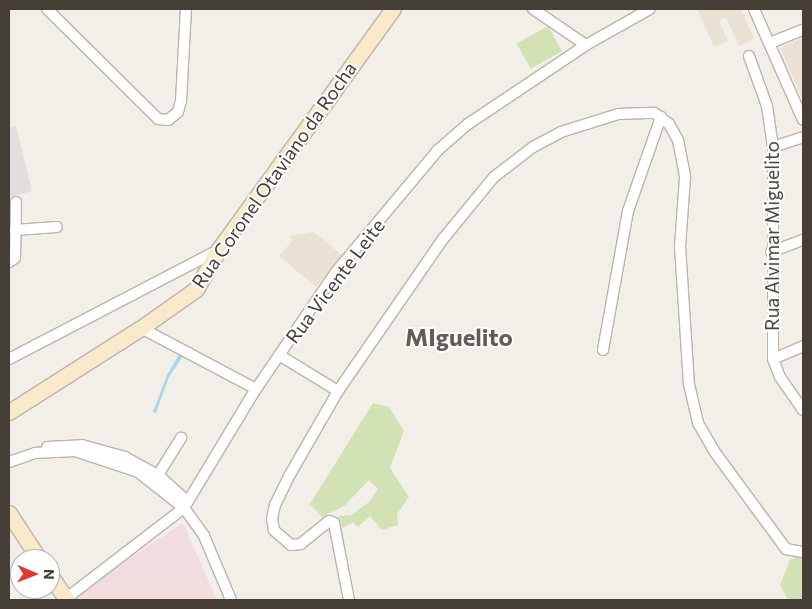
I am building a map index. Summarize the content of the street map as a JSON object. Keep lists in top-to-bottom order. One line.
{"streets":{"street":["Rua Coronel Otaviano da Rocha","Rua Alvimar Miguelito","Rua Vicente Leite"]},"districts":["MIguelito"],"north":"right"}
